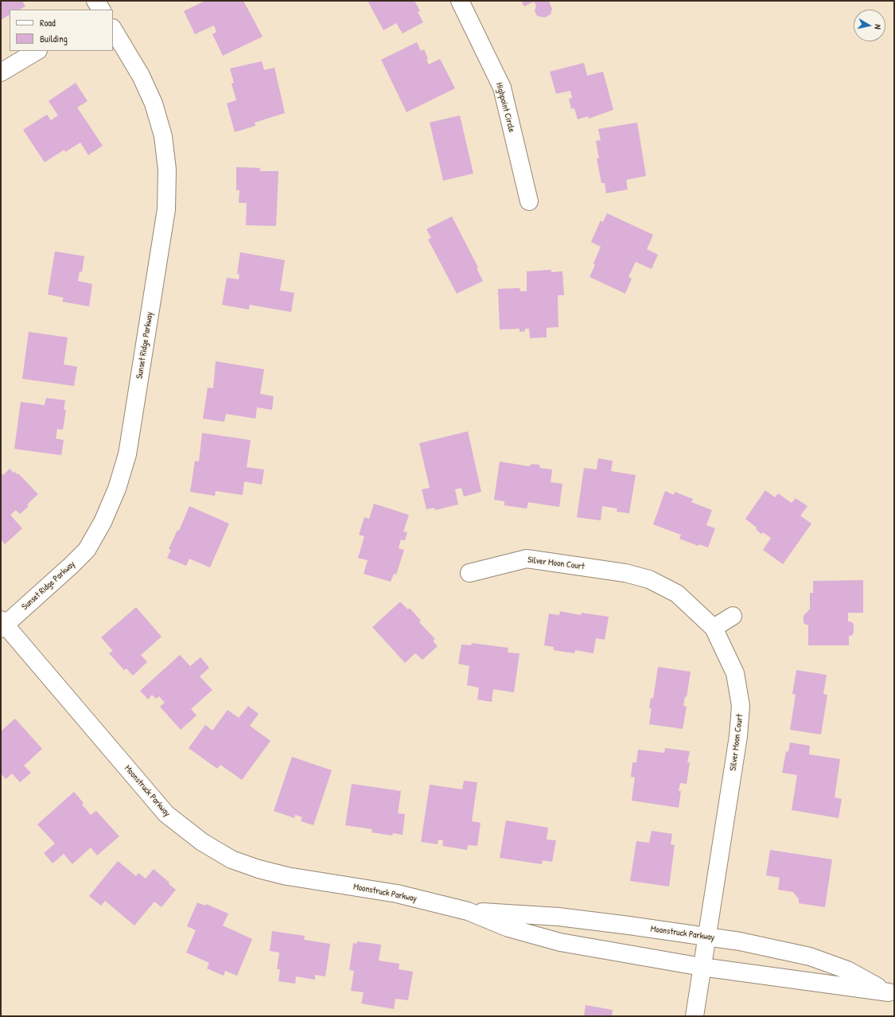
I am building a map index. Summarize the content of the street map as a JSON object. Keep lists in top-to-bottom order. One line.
{"streets":{"street":["Highpoint Circle","Sunset Ridge Parkway","Silver Moon Court","Moonstruck Parkway"]},"crossings":[["Sunset Ridge Parkway","Moonstruck Parkway"],["Silver Moon Court","Moonstruck Parkway"]],"legend":["Road","Building"],"north":"right"}
